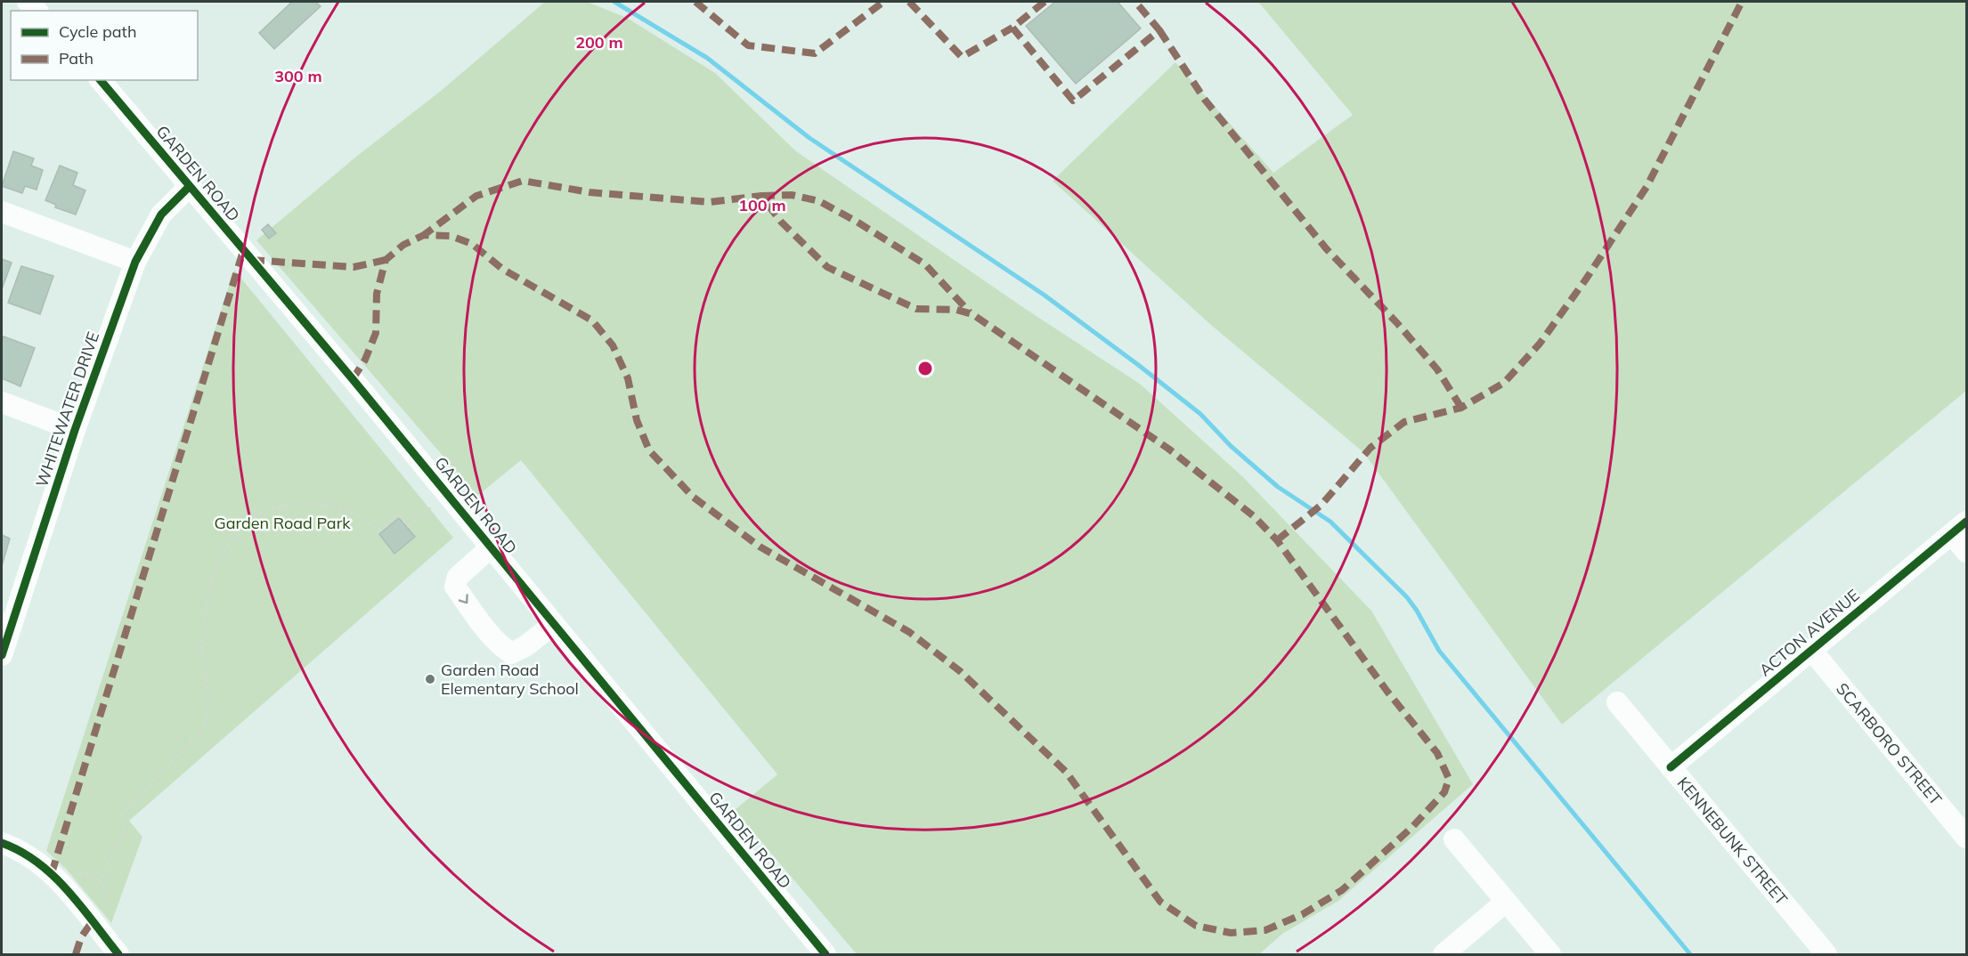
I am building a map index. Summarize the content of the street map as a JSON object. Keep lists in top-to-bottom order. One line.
{"streets":{"street":["GARDEN ROAD","WHITEWATER DRIVE","ACTON AVENUE","SCARBORO STREET","KENNEBUNK STREET"]},"crossings":[["GARDEN ROAD","WHITEWATER DRIVE"],["ACTON AVENUE","SCARBORO STREET"],["ACTON AVENUE","KENNEBUNK STREET"]],"parks":["Garden Road Park"],"places":["Garden Road Elementary School"],"legend":["Cycle path","Path"],"rings":["200 m","300 m","100 m"]}
